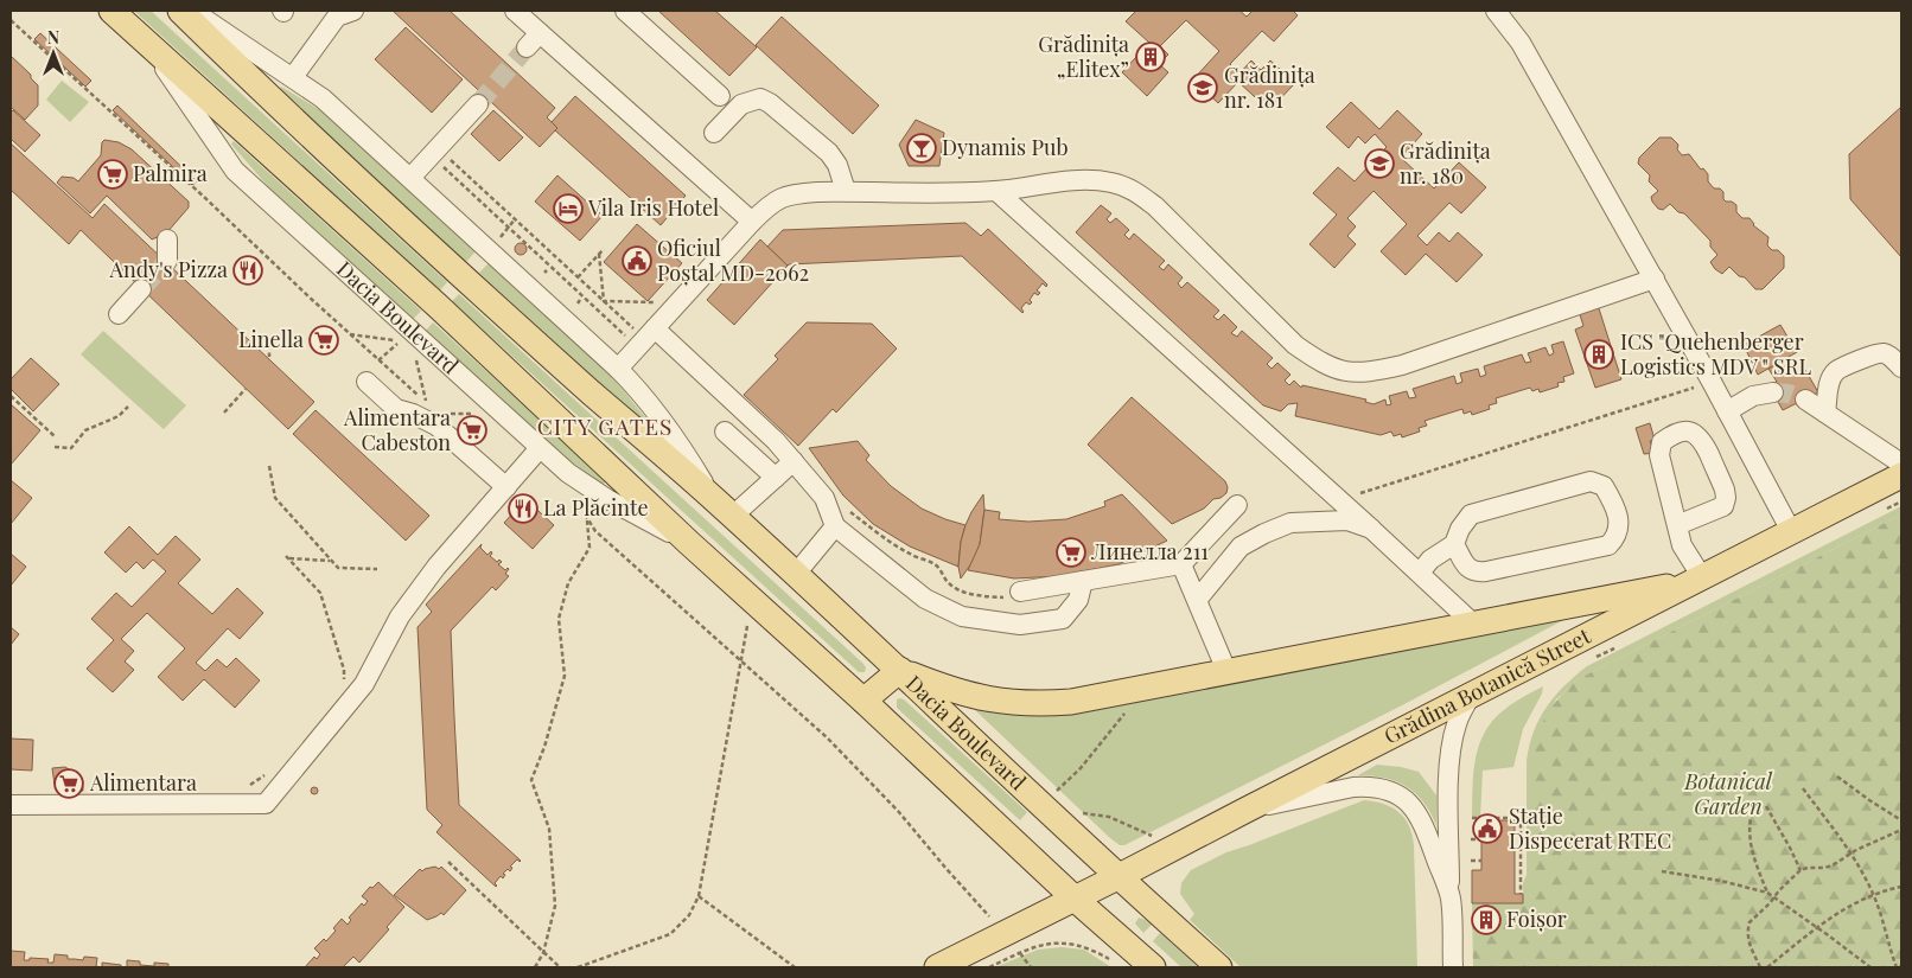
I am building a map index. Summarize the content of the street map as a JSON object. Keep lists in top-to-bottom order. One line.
{"streets":{"main road":["Dacia Boulevard","Grădina Botanică Street"]},"crossings":[["Dacia Boulevard","Grădina Botanică Street"]],"districts":["CITY GATES"],"parks":["Botanical Garden"],"places":{"building":["Grădinița „Elitex”","ICS \"Quehenberger Logistics MDV \" SRL","Foișor"],"school or university":["Grădinița nr. 181","Grădinița nr. 180"],"bar":["Dynamis Pub"],"supermarket":["Palmira","Linella","Alimentara Cabeston","Линелла 211","Alimentara"],"hotel":["Vila Iris Hotel"],"public building":["Oficiul Poștal MD-2062","Stație Dispecerat RTEC"],"restaurant":["Andy's Pizza","La Plăcinte"]},"north":"top"}
